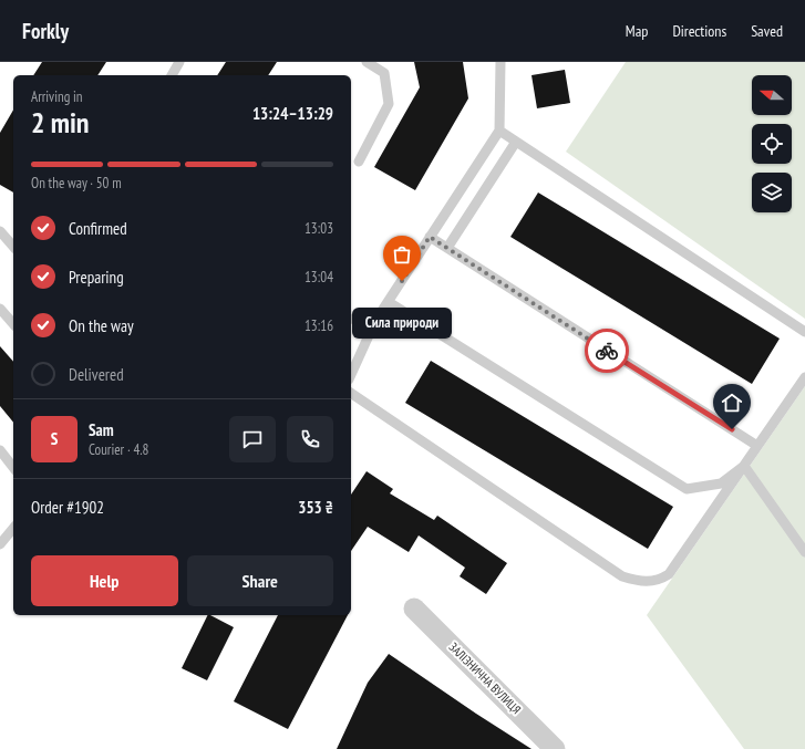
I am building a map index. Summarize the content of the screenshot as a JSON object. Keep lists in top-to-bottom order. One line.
{"streets":{"street":["ЗАЛІЗНИЧНА ВУЛИЦЯ"]},"places":["Сила природи"],"north":"left","page":{"header":"Forkly","nav":["Map","Directions","Saved"],"heading":["2 min","Arriving in","13:24–13:29"],"panel":["Sam","Courier · 4.8","Order #1902","353 ₴"],"bar":"On the way · 50 m","list":[["Confirmed","13:03"],["Preparing","13:04"],["On the way","13:16"],"Delivered"],"bubble":"Сила природи","round":"S","buttons":["Help","Share"]}}
